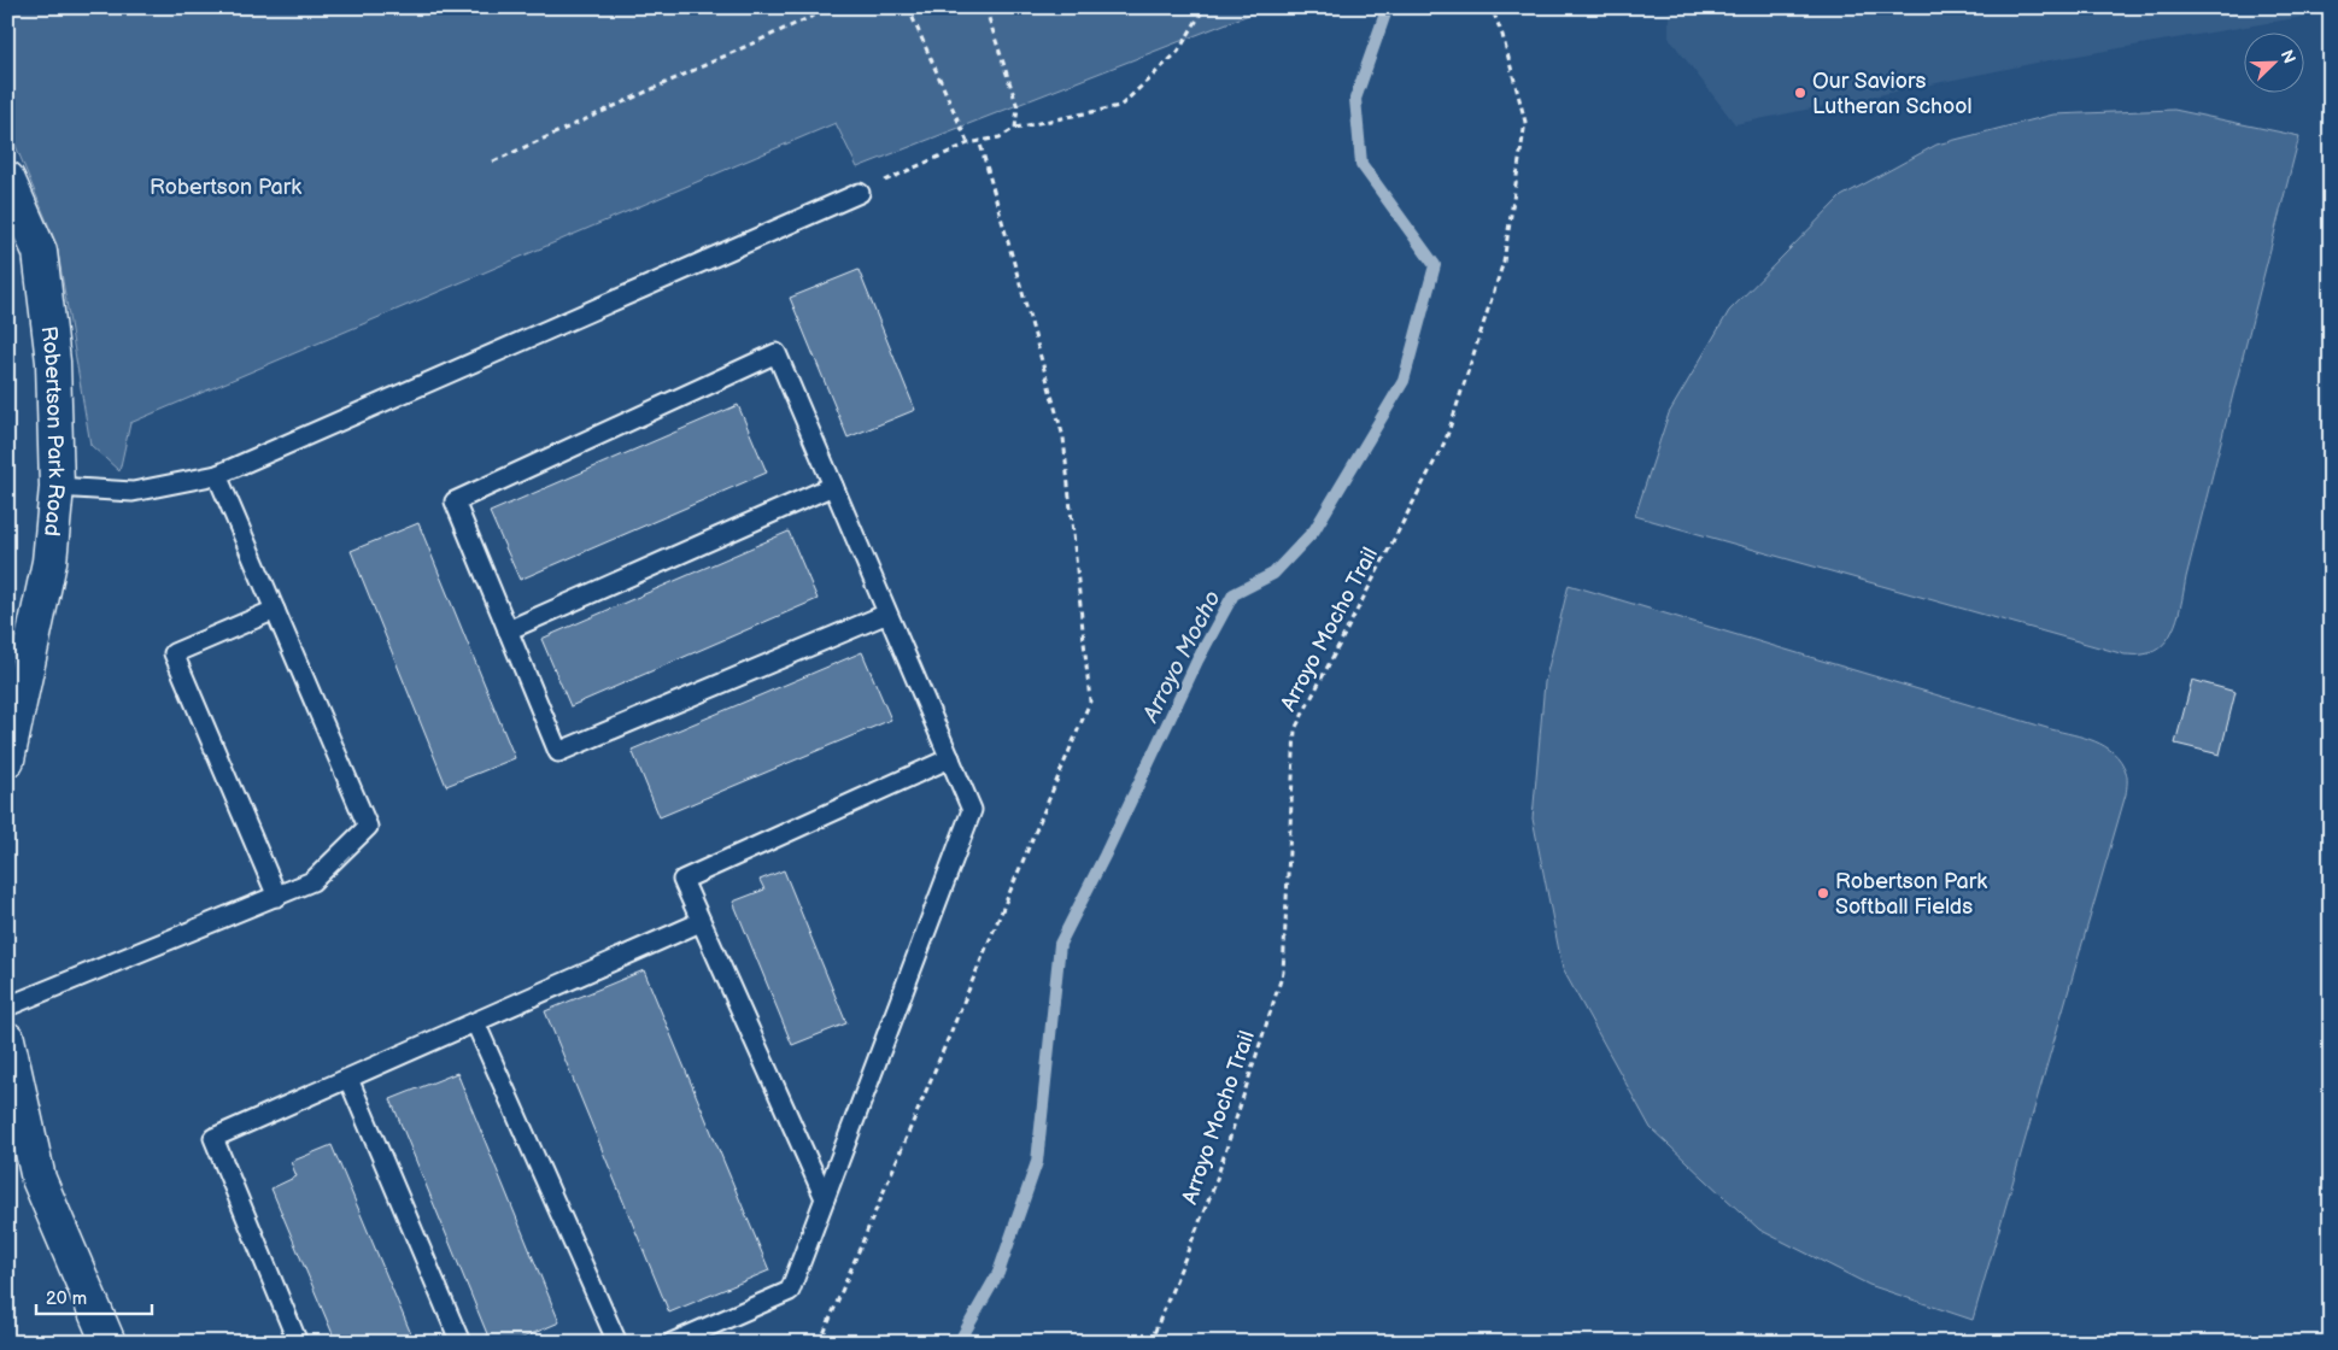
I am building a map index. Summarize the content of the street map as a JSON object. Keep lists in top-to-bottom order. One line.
{"streets":{"street":["Robertson Park Road"],"path":["Arroyo Mocho Trail"]},"water":["Arroyo Mocho"],"parks":["Robertson Park"],"places":["Our Saviors Lutheran School","Robertson Park Softball Fields"],"scale_bar":"20 m","north":"top right"}
